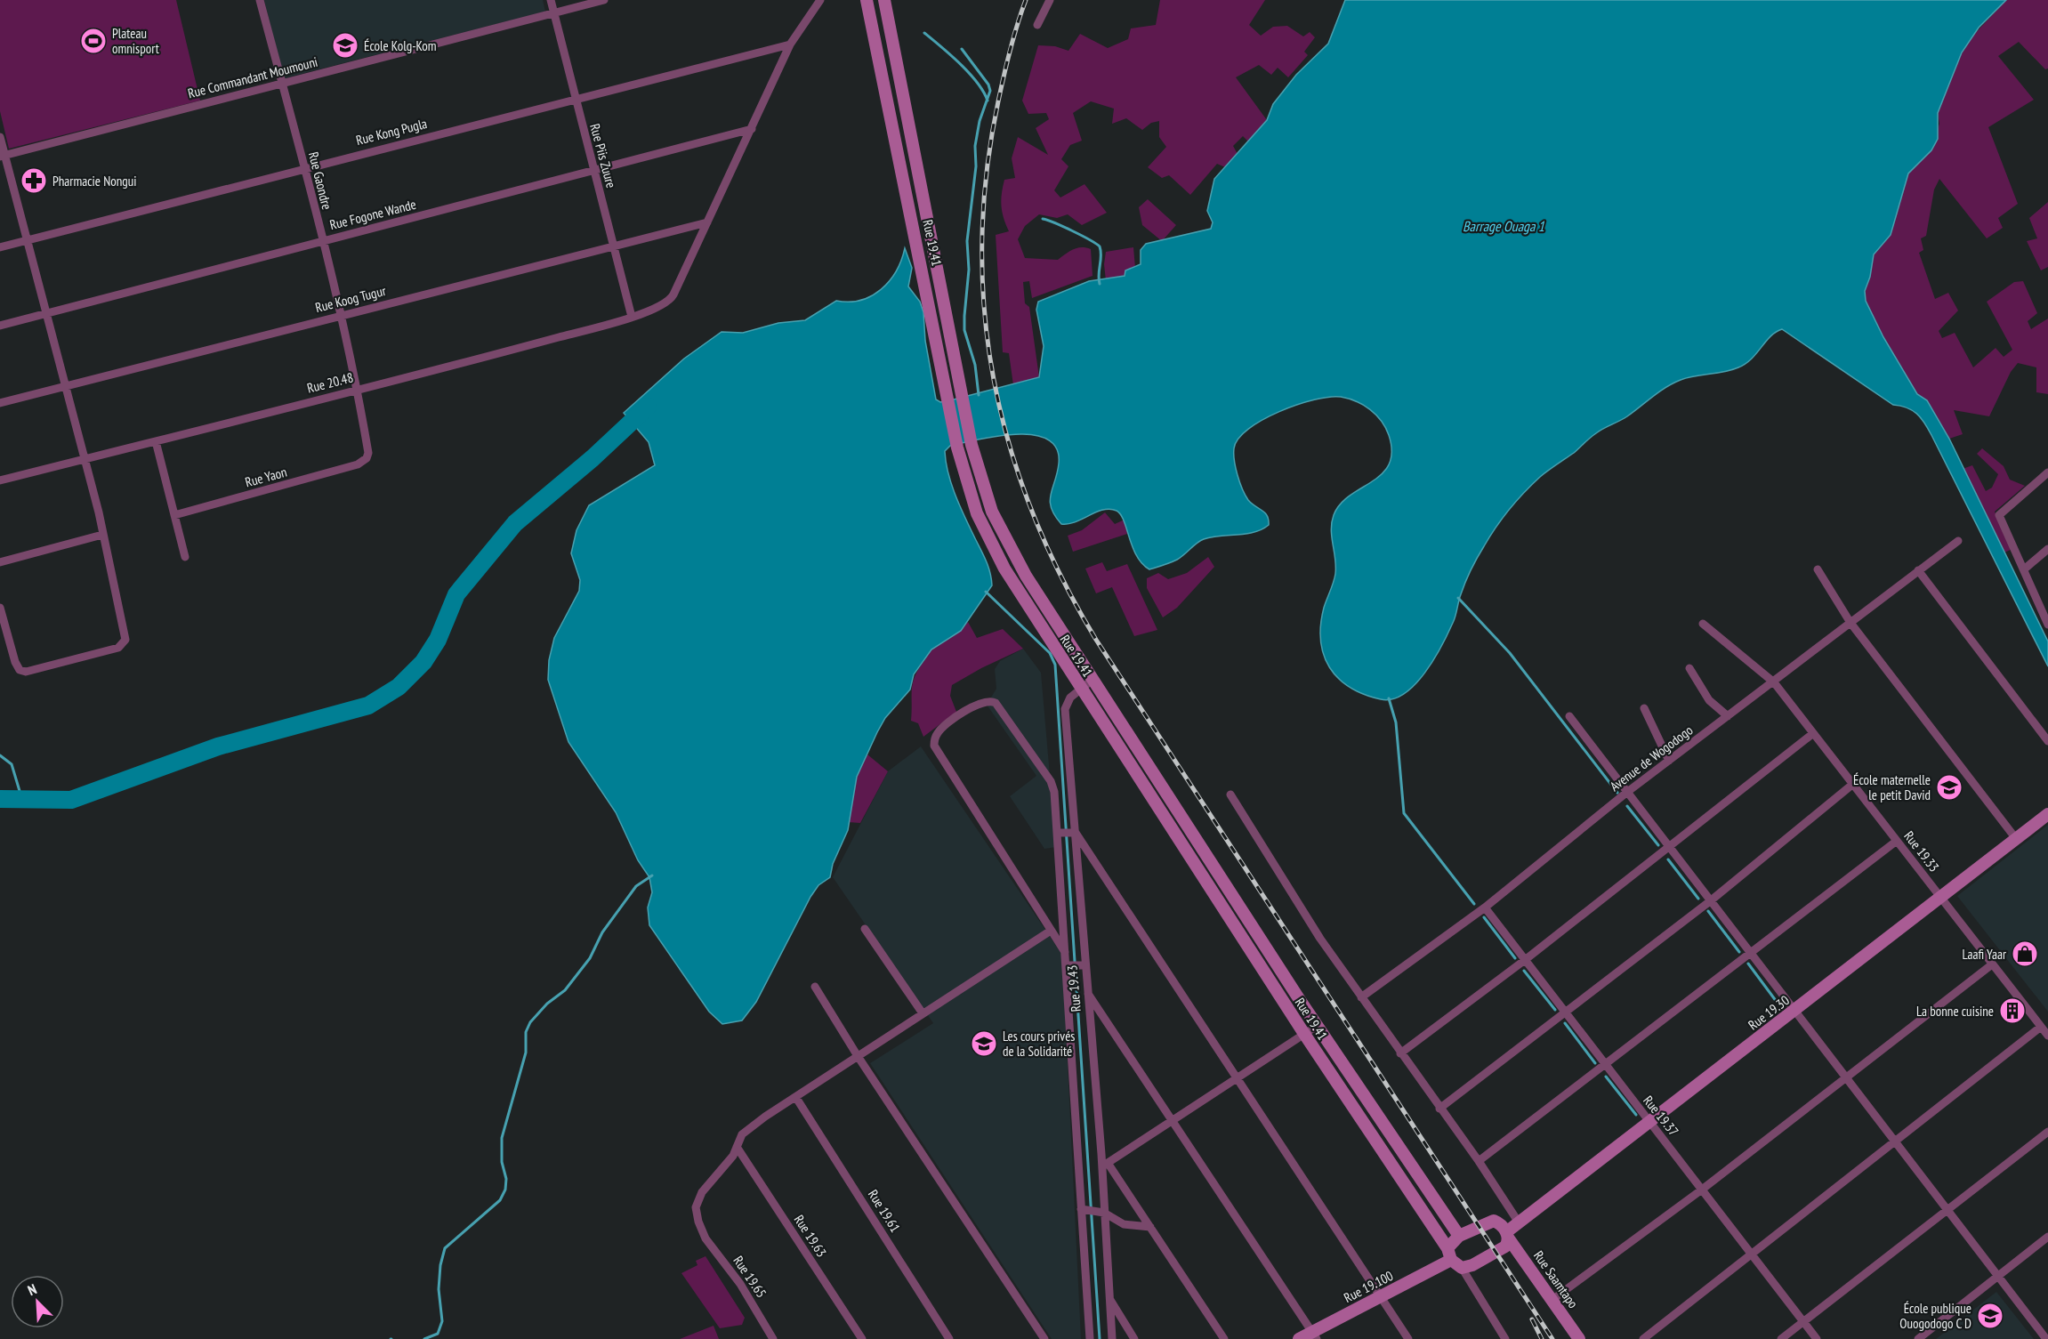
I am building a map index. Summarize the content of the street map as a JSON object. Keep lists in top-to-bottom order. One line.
{"streets":{"main road":["Rue 19.41","Rue 19.30","Rue Saamtapo","Rue 19.100"],"street":["Rue Commandant Moumouni","Rue Kong Pugla","Rue Piis Zuure","Rue Gaondre","Rue Fogone Wande","Rue Koog Tugur","Rue 20.48","Rue Yaon","Avenue de Wogodogo","Rue 19.33","Rue 19.43","Rue 19.37","Rue 19.61","Rue 19.63","Rue 19.65"]},"crossings":[["Rue Commandant Moumouni","Rue Piis Zuure"],["Rue Commandant Moumouni","Rue Gaondre"],["Rue Kong Pugla","Rue Piis Zuure"],["Rue Kong Pugla","Rue Gaondre"],["Rue Piis Zuure","Rue Fogone Wande"],["Rue Piis Zuure","Rue Koog Tugur"],["Rue Piis Zuure","Rue 20.48"],["Rue Gaondre","Rue Fogone Wande"],["Rue Gaondre","Rue Koog Tugur"],["Rue Gaondre","Rue 20.48"],["Rue Gaondre","Rue Yaon"],["Rue 19.41","Rue 19.43"],["Rue 19.41","Rue 19.30"],["Rue 19.41","Rue 19.100"],["Rue Koog Tugur","Rue 20.48"],["Avenue de Wogodogo","Rue 19.33"],["Avenue de Wogodogo","Rue 19.37"],["Rue 19.33","Rue 19.30"],["Rue 19.30","Rue 19.37"],["Rue 19.30","Rue Saamtapo"],["Rue 19.63","Rue 19.65"]],"water":["Barrage Ouaga 1"],"places":{"sports":["Plateau omnisport"],"school or university":["École Kolg-Kom","École maternelle le petit David","Les cours privés de la Solidarité","École publique Ouogodogo C D"],"pharmacy":["Pharmacie Nongui"],"shop":["Laafi Yaar"],"building":["La bonne cuisine"]},"north":"top left"}
